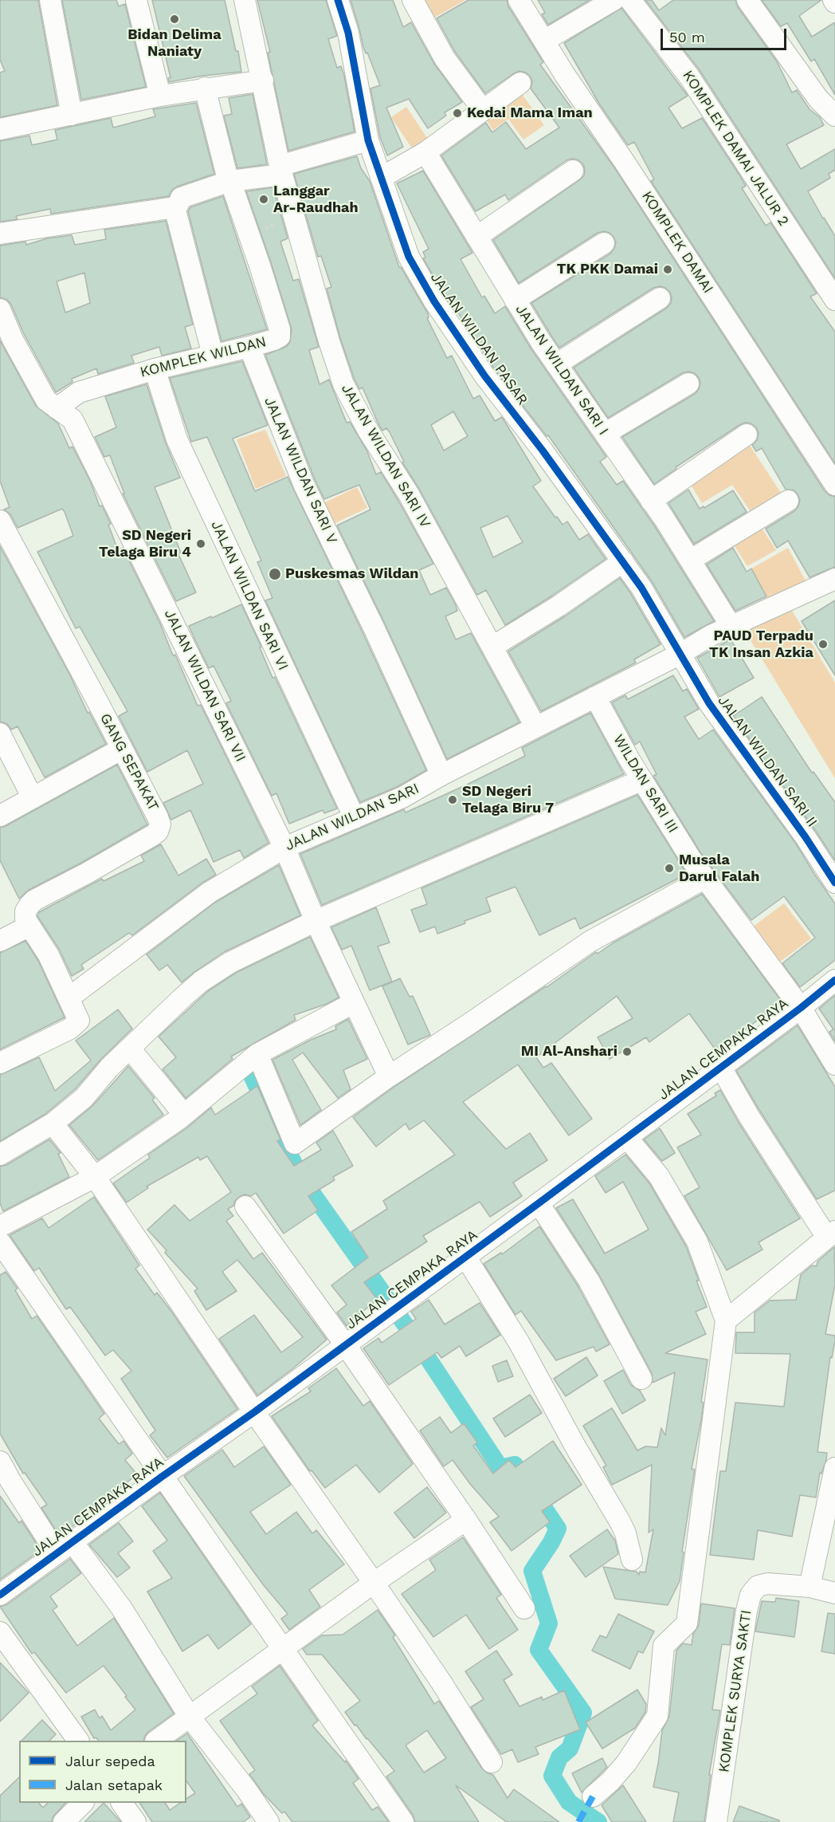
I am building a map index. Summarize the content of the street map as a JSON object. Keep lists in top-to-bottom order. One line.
{"streets":{"street":["KOMPLEK DAMAI JALUR 2","KOMPLEK DAMAI","JALAN WILDAN PASAR","KOMPLEK WILDAN","JALAN WILDAN SARI I","JALAN WILDAN SARI IV","JALAN WILDAN SARI V","JALAN WILDAN SARI VI","JALAN WILDAN SARI VII","JALAN WILDAN SARI II","GANG SEPAKAT","WILDAN SARI III","JALAN WILDAN SARI","JALAN CEMPAKA RAYA","KOMPLEK SURYA SAKTI"]},"crossings":[["JALAN WILDAN PASAR","JALAN WILDAN SARI II"],["JALAN WILDAN PASAR","JALAN WILDAN SARI"],["KOMPLEK WILDAN","JALAN WILDAN SARI V"],["KOMPLEK WILDAN","JALAN WILDAN SARI VI"],["KOMPLEK WILDAN","JALAN WILDAN SARI VII"],["JALAN WILDAN SARI I","JALAN WILDAN SARI"],["JALAN WILDAN SARI IV","JALAN WILDAN SARI"],["JALAN WILDAN SARI V","JALAN WILDAN SARI"],["JALAN WILDAN SARI VI","JALAN WILDAN SARI"],["JALAN WILDAN SARI VII","JALAN WILDAN SARI"],["JALAN WILDAN SARI II","JALAN WILDAN SARI"],["WILDAN SARI III","JALAN WILDAN SARI"],["WILDAN SARI III","JALAN CEMPAKA RAYA"]],"places":["Bidan Delima Naniaty","Kedai Mama Iman","Langgar Ar-Raudhah","TK PKK Damai","SD Negeri Telaga Biru 4","Puskesmas Wildan","PAUD Terpadu TK Insan Azkia","SD Negeri Telaga Biru 7","Musala Darul Falah","MI Al-Anshari"],"legend":["Jalur sepeda","Jalan setapak"],"scale_bar":"50 m"}
